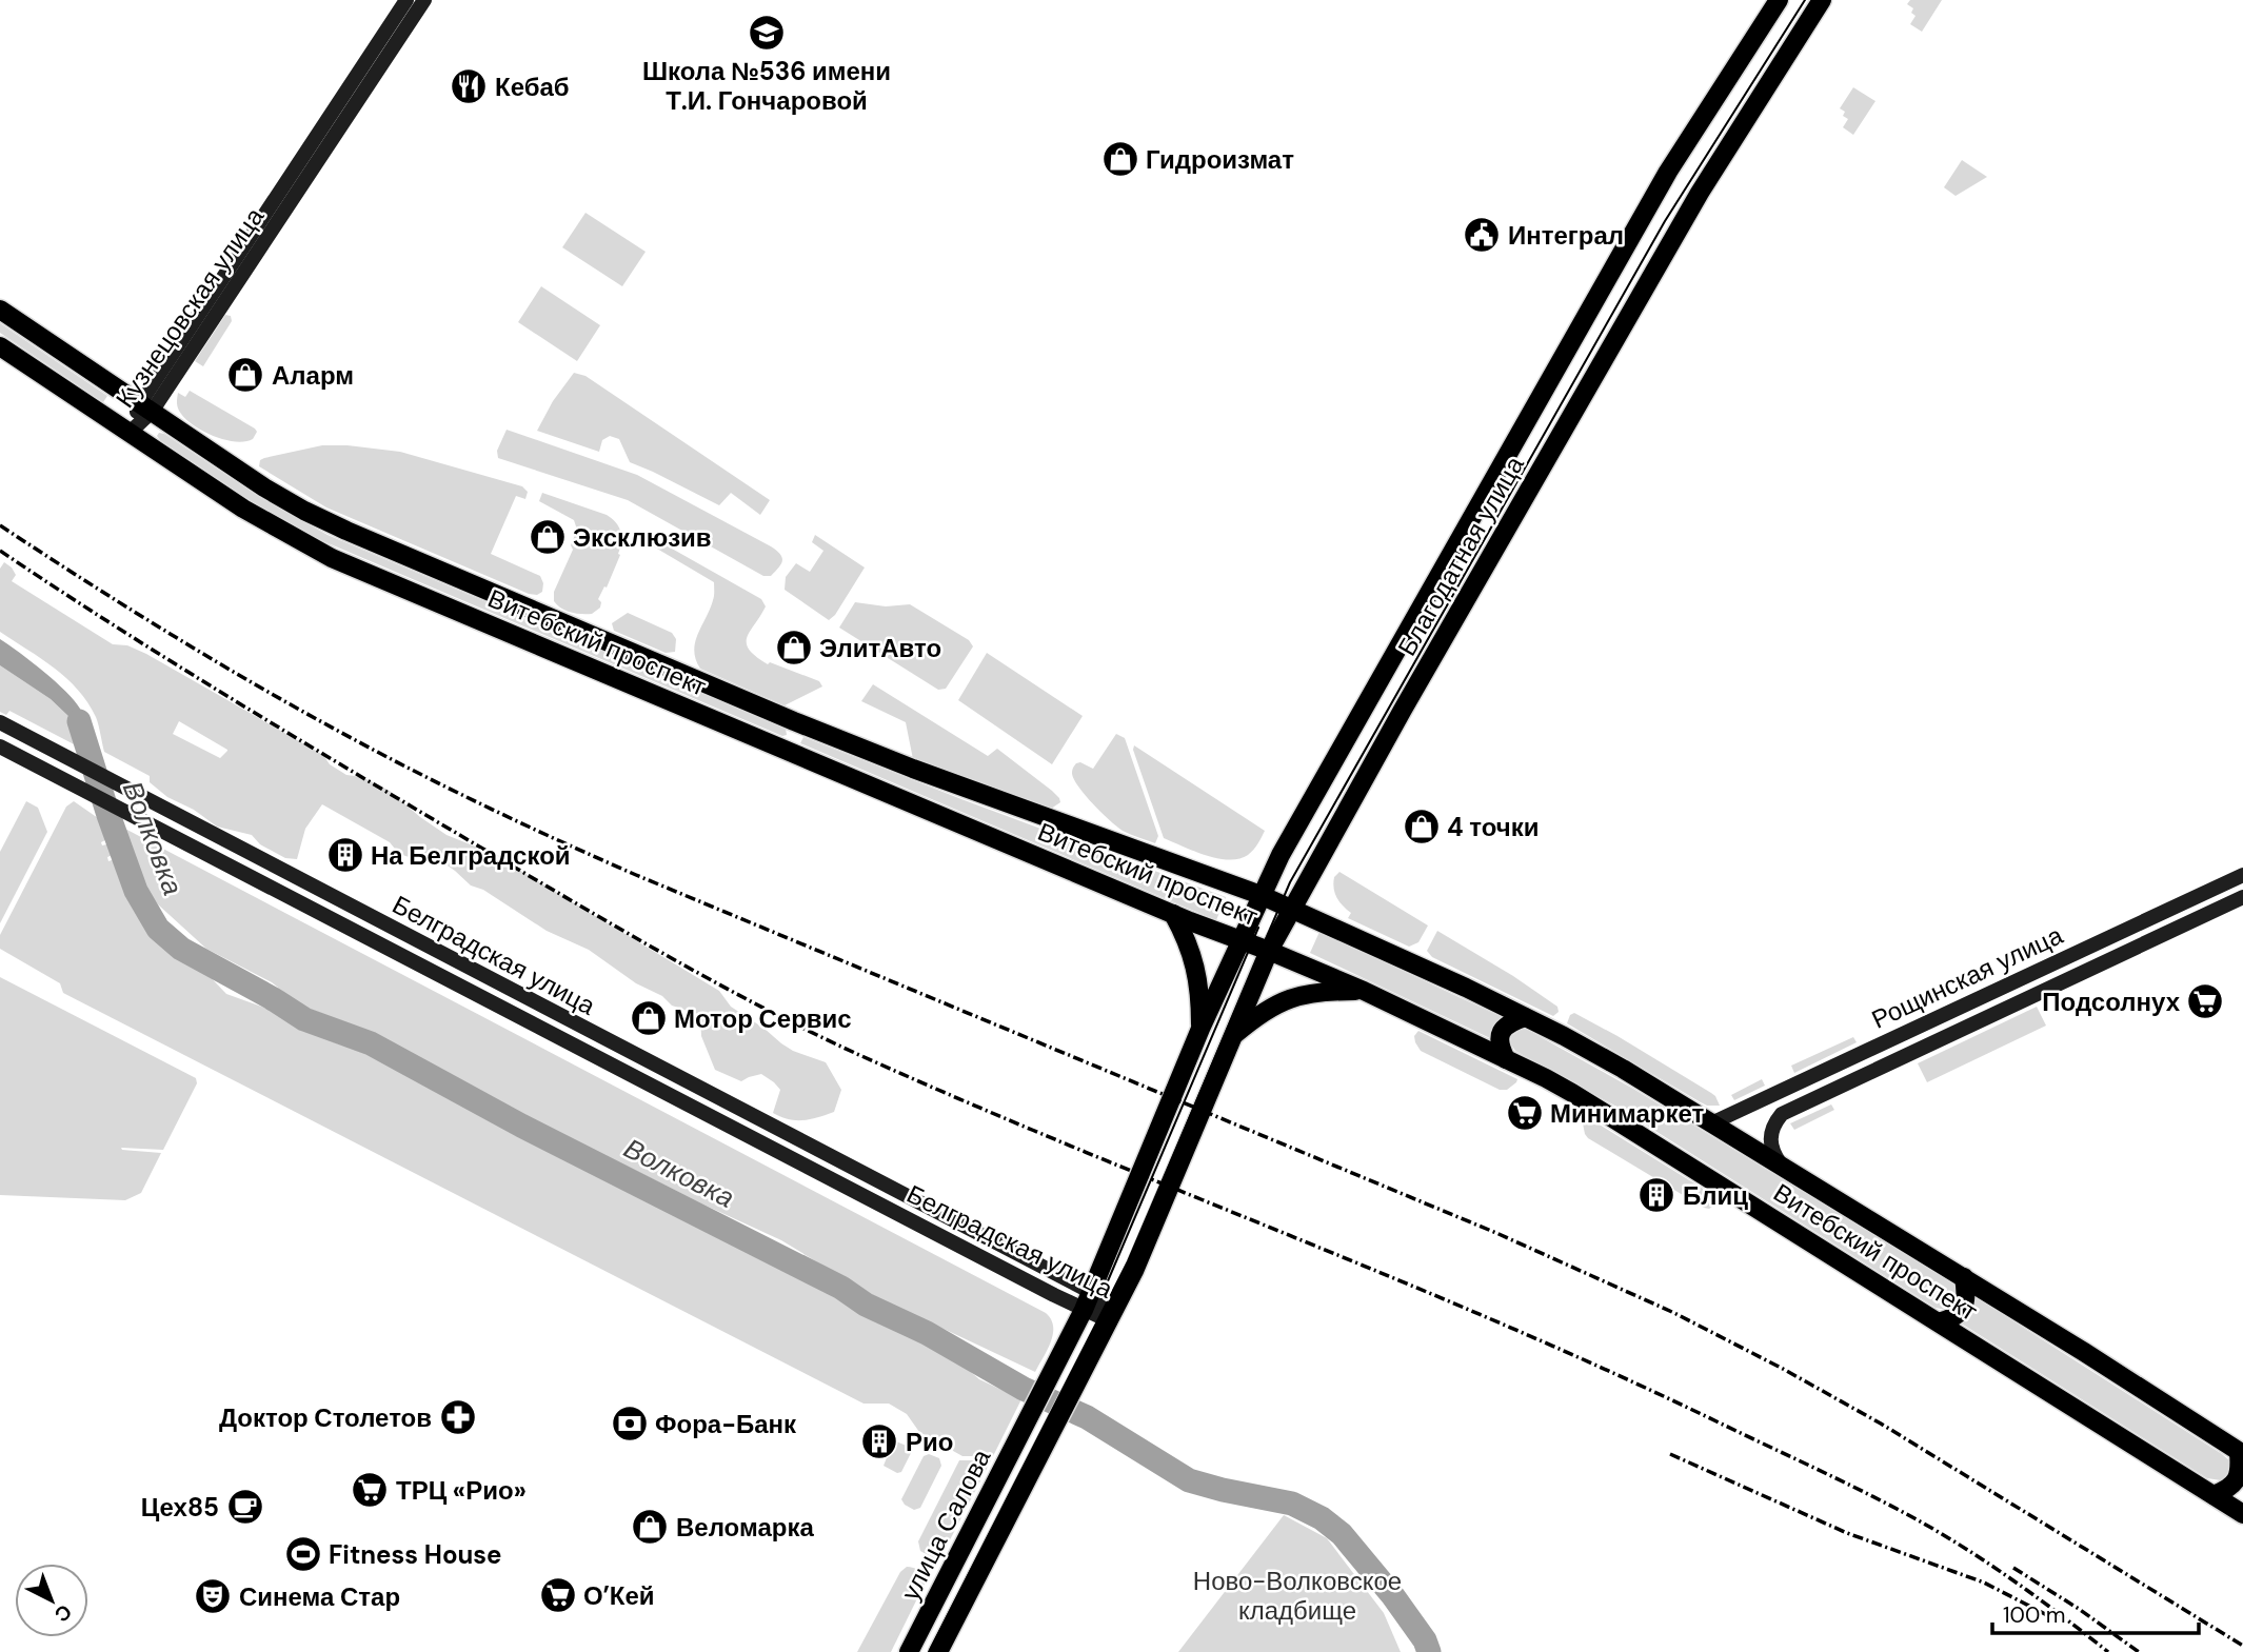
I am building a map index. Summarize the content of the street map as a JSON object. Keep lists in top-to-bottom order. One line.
{"streets":{"main road":["Благодатная улица","Витебский проспект","улица Салова"],"street":["Кузнецовская улица","Белградская улица","Рощинская улица"]},"crossings":[["Кузнецовская улица","Витебский проспект"],["Благодатная улица","Витебский проспект"],["Благодатная улица","Белградская улица"],["Благодатная улица","улица Салова"],["Витебский проспект","Рощинская улица"],["Белградская улица","улица Салова"]],"water":["Волковка"],"parks":["Ново-Волковское кладбище"],"places":{"school or university":["Школа №536 имени Т.И. Гончаровой"],"restaurant":["Кебаб"],"shop":["Гидроизмат","Аларм","Эксклюзив","ЭлитАвто","4 точки","Мотор Сервис","Веломарка"],"public building":["Интеграл"],"building":["На Белградской","Блиц","Рио"],"supermarket":["Подсолнух","Минимаркет","ТРЦ «Рио»","О’Кей"],"pharmacy":["Доктор Столетов"],"bank":["Фора-Банк"],"cafe":["Цех85"],"sports":["Fitness House"],"theatre":["Синема Стар"]},"scale_bar":"100 m","north":"bottom right"}
